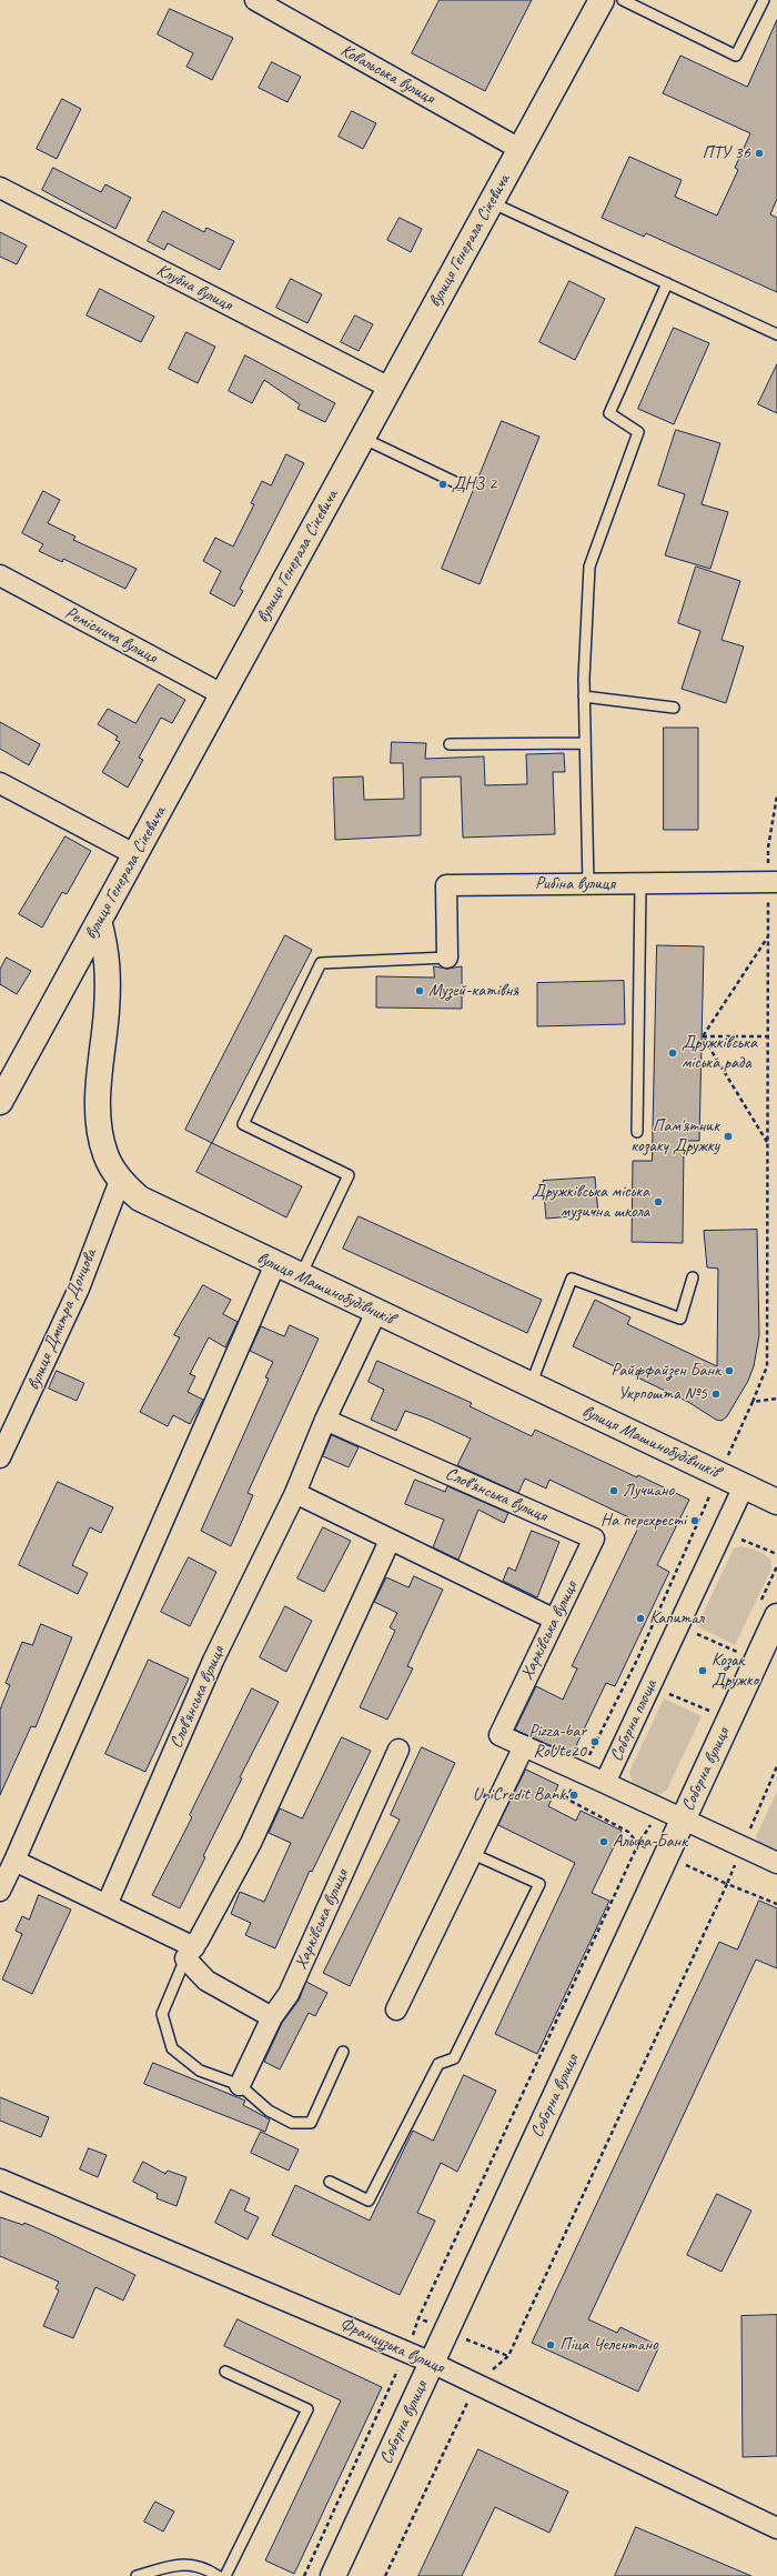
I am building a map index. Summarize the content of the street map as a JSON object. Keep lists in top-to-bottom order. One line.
{"streets":{"street":["Ковальська вулиця","вулиця Генерала Сікевича","Клубна вулиця","Реміснича вулиця","Рибіна вулиця","вулиця Машинобудівників","вулиця Дмитра Донцова","Слов'янська вулиця","Харківська вулиця","Соборна площа","Соборна вулиця","Французька вулиця"]},"crossings":[["Ковальська вулиця","вулиця Генерала Сікевича"],["вулиця Генерала Сікевича","Клубна вулиця"],["вулиця Генерала Сікевича","Реміснича вулиця"],["вулиця Генерала Сікевича","вулиця Машинобудівників"],["вулиця Машинобудівників","вулиця Дмитра Донцова"],["вулиця Машинобудівників","Слов'янська вулиця"],["вулиця Машинобудівників","Соборна площа"],["Слов'янська вулиця","Харківська вулиця"],["Соборна площа","Соборна вулиця"],["Соборна вулиця","Французька вулиця"]],"places":["ПТУ 36","ДНЗ 2","Музей-катівня","Дружківська міська рада","Пам'ятник козаку Дружку","Дружківська міська музична школа","Райффайзен Банк","Укрпошта №5","Лучиано","На перехресті","Капитал","Козак Дружко","Pizza-bar RoUte20","UniCredit Bank","Альфа-Банк","Піца Челентано"]}
